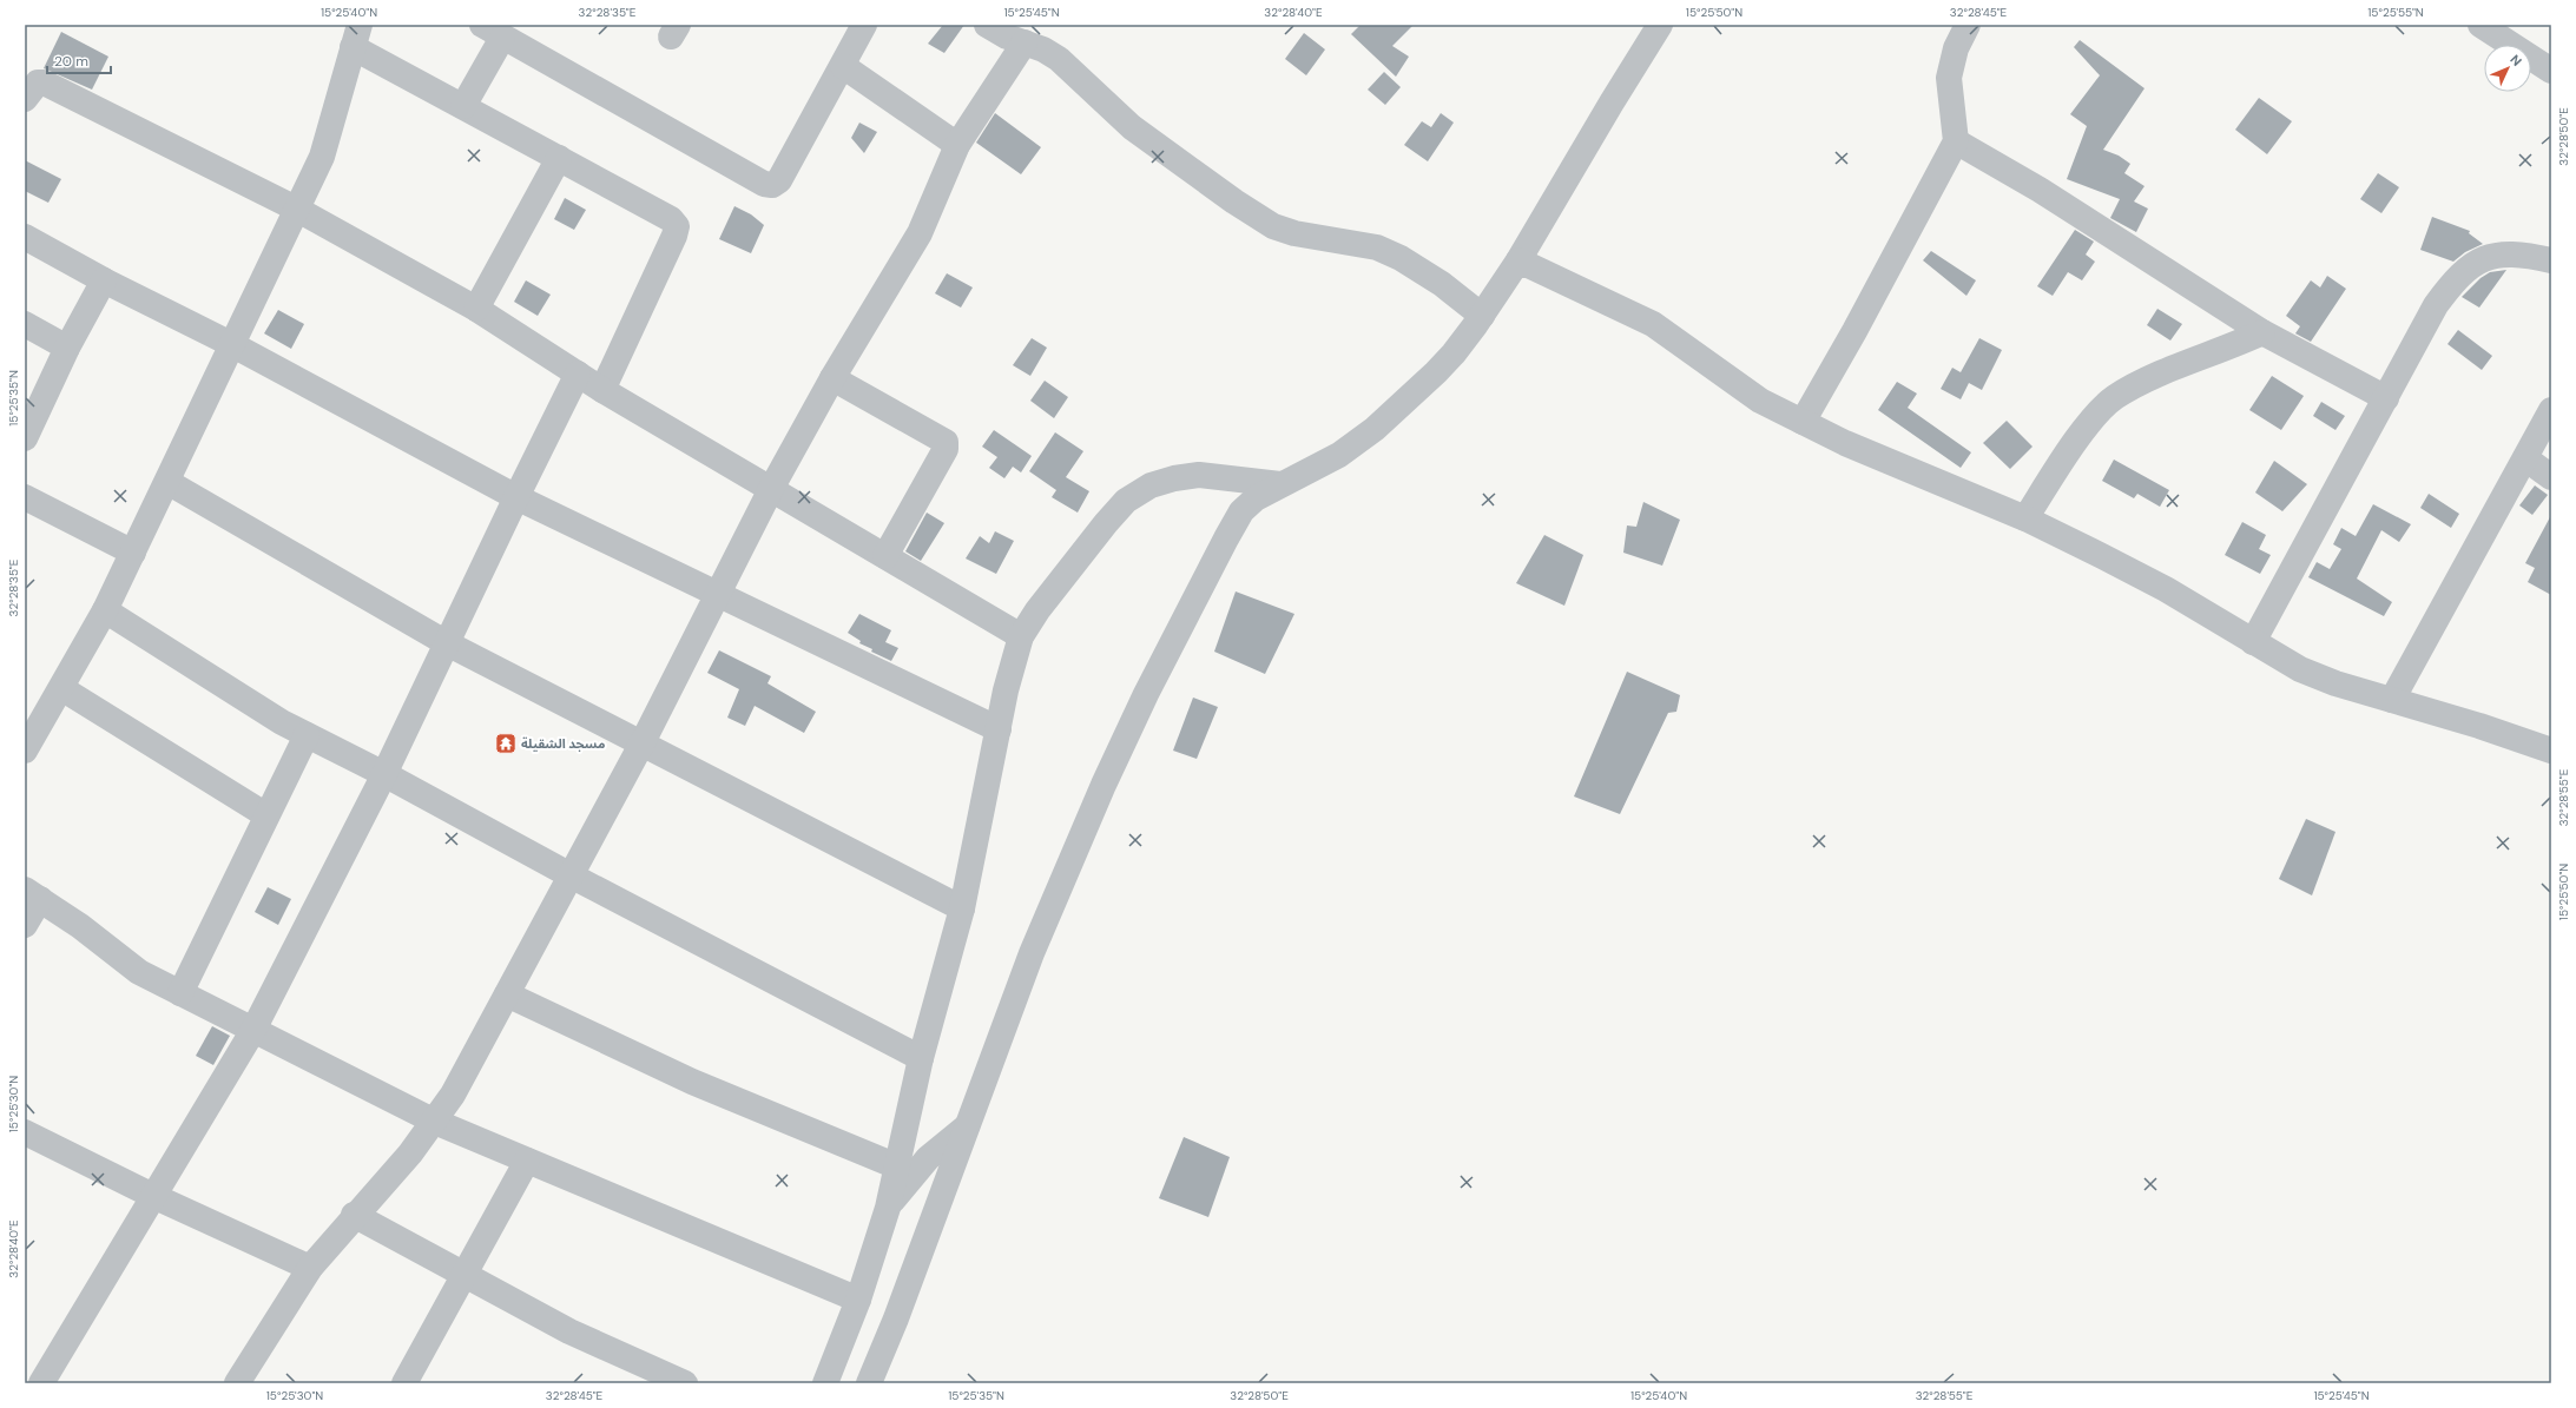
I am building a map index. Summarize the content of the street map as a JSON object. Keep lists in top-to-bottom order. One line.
{"places":{"temple":["مسجد الشقيلة"]},"scale_bar":"20 m","north":"top right","coordinates":["15°25'40\"N","32°28'35\"E","15°25'45\"N","32°28'40\"E","15°25'50\"N","32°28'45\"E","15°25'55\"N","32°28'50\"E","15°25'35\"N","32°28'55\"E","15°25'30\"N"]}
